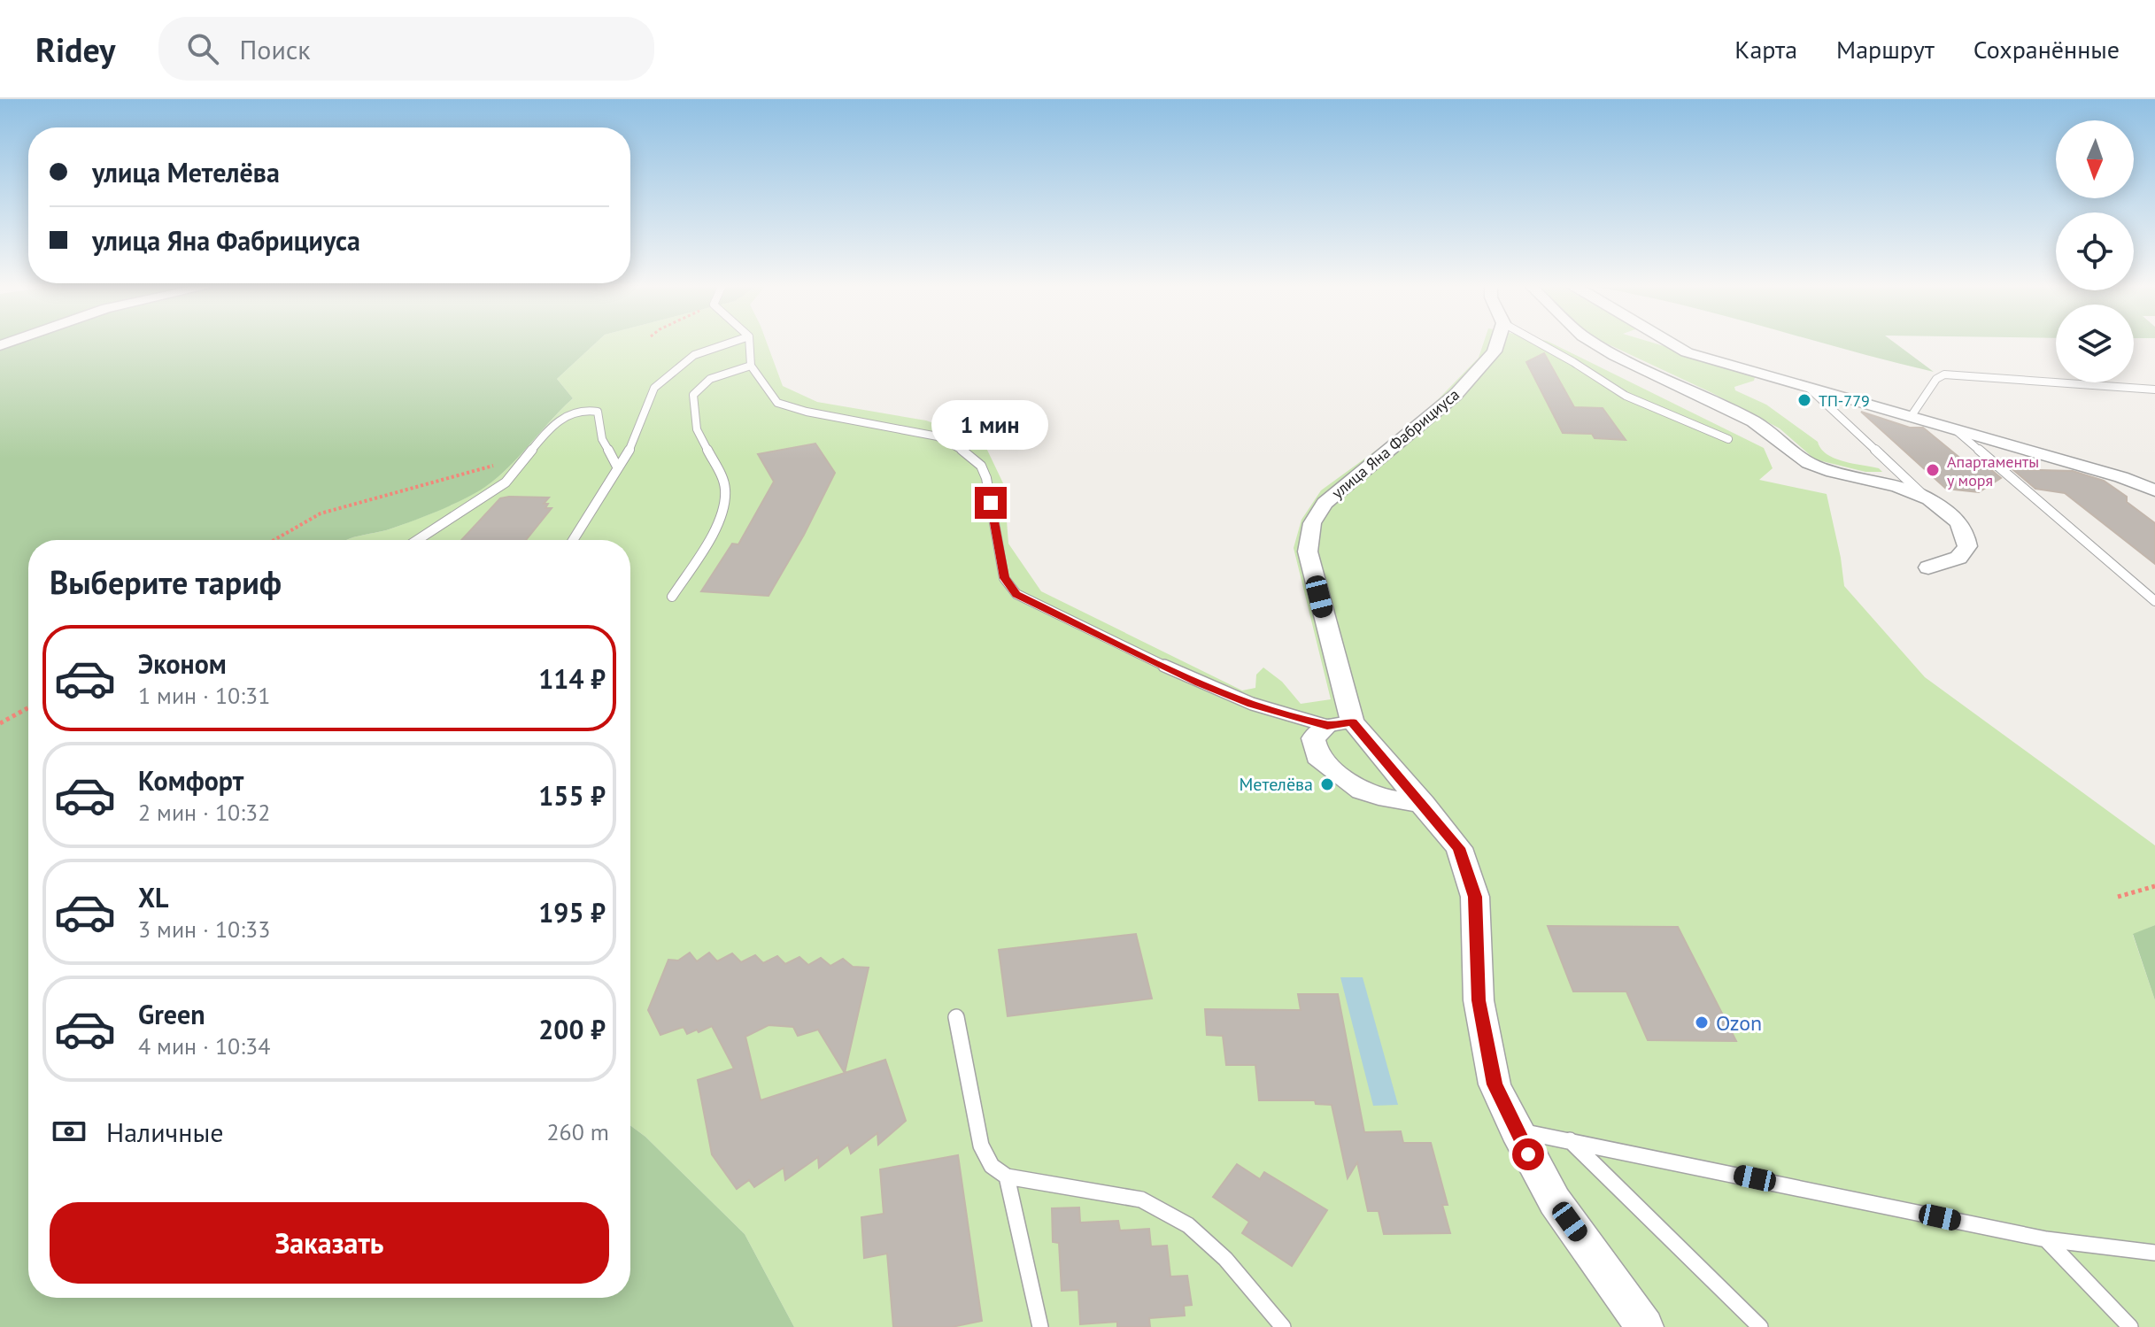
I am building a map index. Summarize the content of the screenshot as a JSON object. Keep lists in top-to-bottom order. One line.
{"streets":{"street":["улица Яна Фабрициуса"]},"places":["ТП-779","Апартаменты у моря","Метелёва","Ozon"],"north":"bottom","page":{"header":"Ridey","search":"Поиск","nav":["Карта","Маршрут","Сохранённые"],"banner":["улица Метелёва","улица Яна Фабрициуса"],"bubble":"1 мин","heading":"Выберите тариф","list":[{"name":"Эконом","note":"1 мин · 10:31","value":"114 ₽"},{"name":"Комфорт","note":"2 мин · 10:32","value":"155 ₽"},{"name":"XL","note":"3 мин · 10:33","value":"195 ₽"},{"name":"Green","note":"4 мин · 10:34","value":"200 ₽"}],"pay":["Наличные","260 m"],"buttons":"Заказать"}}
